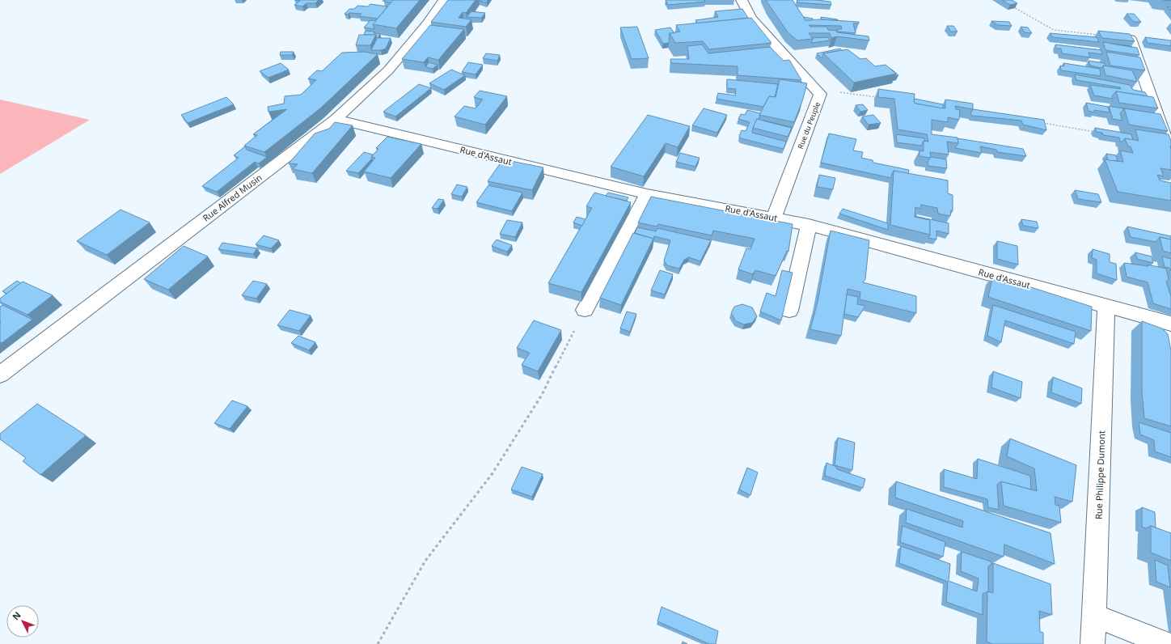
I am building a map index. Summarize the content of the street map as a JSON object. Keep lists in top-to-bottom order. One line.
{"streets":{"street":["Rue du Peuple","Rue d'Assaut","Rue Alfred Musin","Rue Philippe Dumont"]},"crossings":[["Rue du Peuple","Rue d'Assaut"],["Rue d'Assaut","Rue Alfred Musin"],["Rue d'Assaut","Rue Philippe Dumont"]],"north":"top left"}
